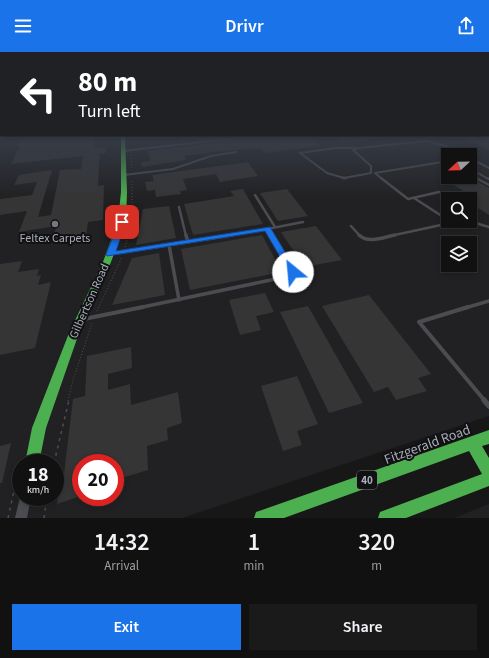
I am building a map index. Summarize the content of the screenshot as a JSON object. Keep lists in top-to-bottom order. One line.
{"streets":{"street":["Gilbertson Road","Fitzgerald Road","40"]},"places":["Feltex Carpets"],"north":"left","page":{"header":"Drivr","turn":["80 m","Turn left"],"speed":"18 km/h","limit":"20","eta":["14:32","Arrival","1","min","320","m"],"buttons":["Exit","Share"]}}
